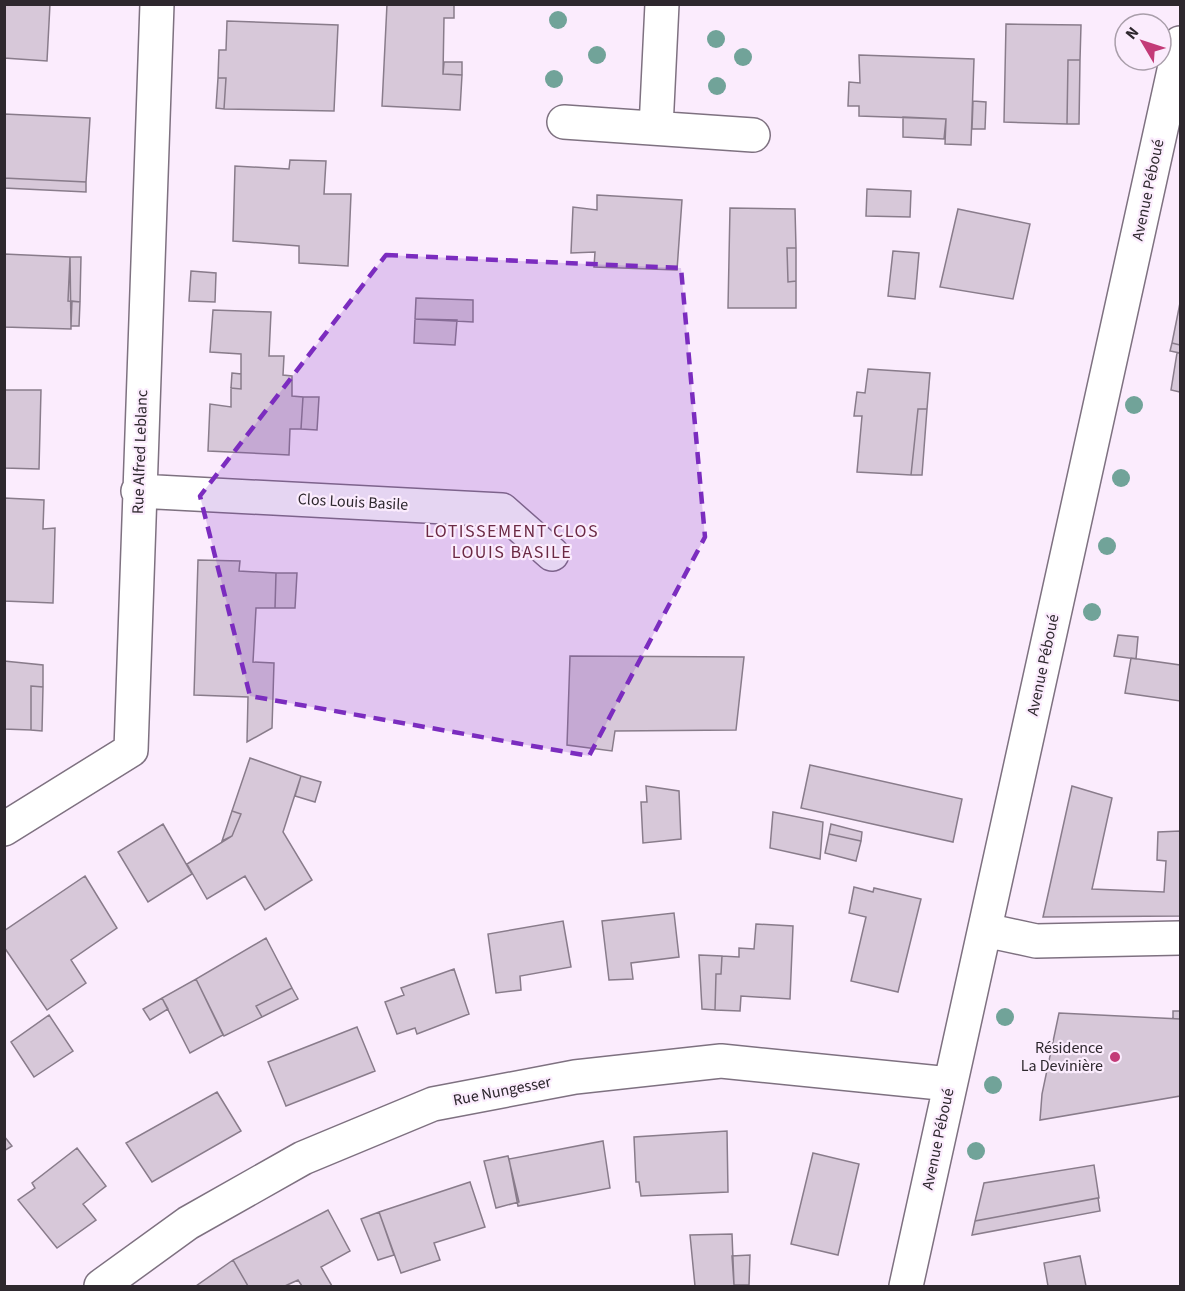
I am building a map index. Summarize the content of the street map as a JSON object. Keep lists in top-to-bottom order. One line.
{"streets":{"street":["Avenue Péboué","Rue Alfred Leblanc","Clos Louis Basile","Rue Nungesser"]},"crossings":[["Avenue Péboué","Rue Nungesser"],["Rue Alfred Leblanc","Clos Louis Basile"]],"districts":["LOTISSEMENT CLOS LOUIS BASILE"],"places":["Résidence La Devinière"],"north":"top left"}
